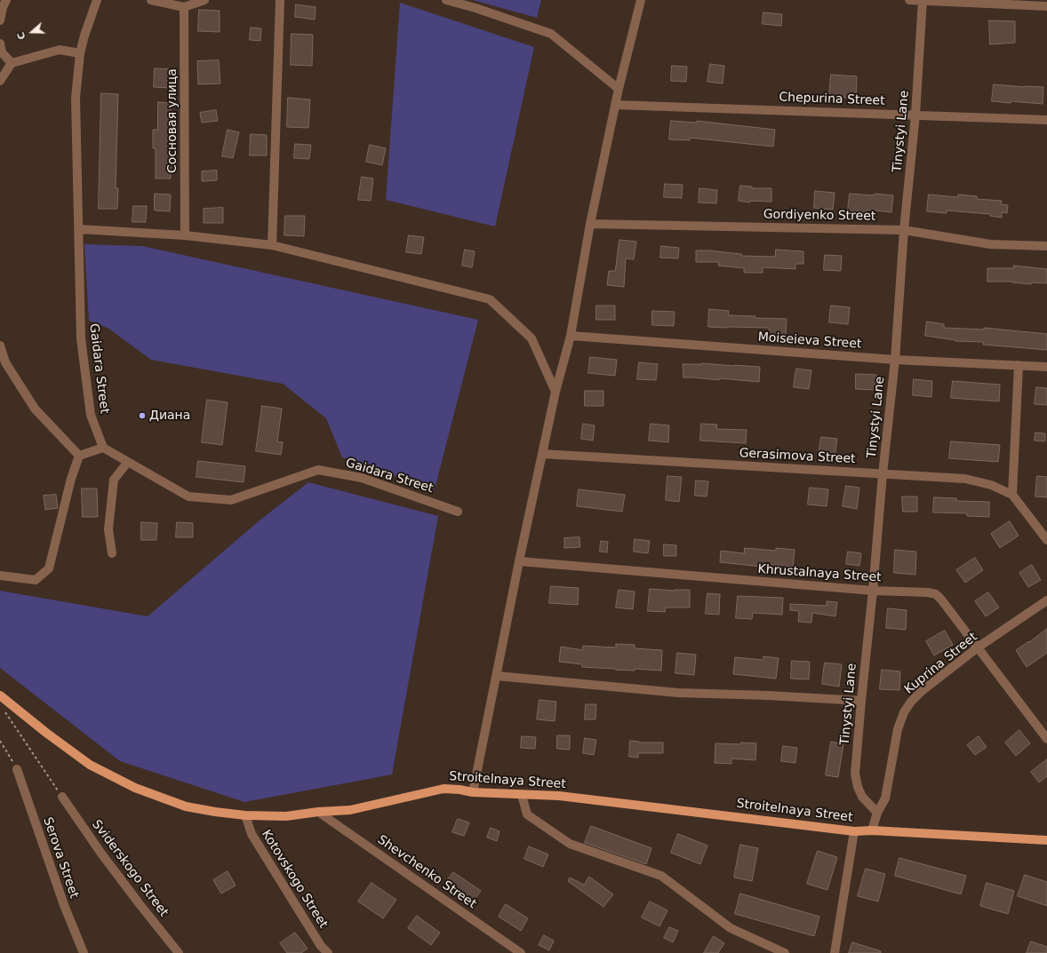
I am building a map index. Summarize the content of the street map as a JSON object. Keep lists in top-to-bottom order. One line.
{"streets":{"main road":["Stroitelnaya Street"],"street":["Chepurina Street","Сосновая улица","Tinystyi Lane","Gordiyenko Street","Moiseieva Street","Gaidara Street","Gerasimova Street","Khrustalnaya Street","Kuprina Street","Serova Street","Sviderskogo Street","Shevchenko Street","Kotovskogo Street"]},"crossings":[["Chepurina Street","Tinystyi Lane"],["Tinystyi Lane","Gordiyenko Street"],["Tinystyi Lane","Moiseieva Street"],["Tinystyi Lane","Gerasimova Street"],["Tinystyi Lane","Khrustalnaya Street"],["Tinystyi Lane","Kuprina Street"],["Khrustalnaya Street","Kuprina Street"],["Stroitelnaya Street","Shevchenko Street"],["Stroitelnaya Street","Kotovskogo Street"]],"places":["Диана"],"north":"left"}
